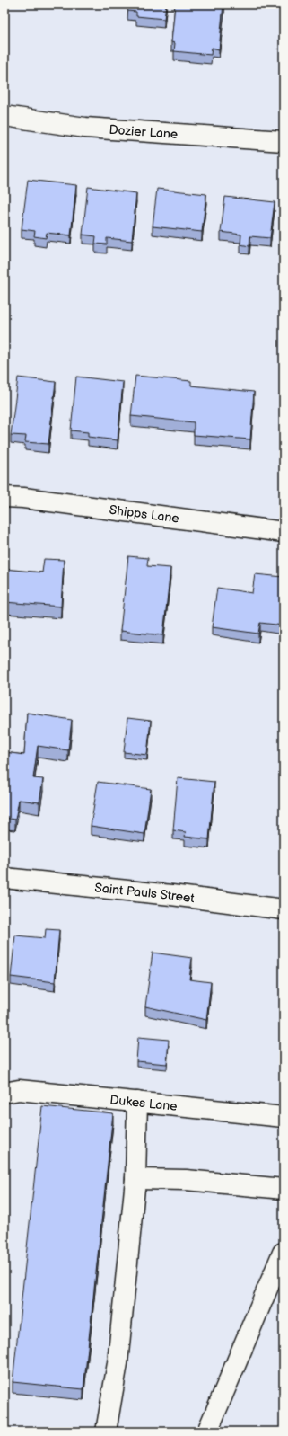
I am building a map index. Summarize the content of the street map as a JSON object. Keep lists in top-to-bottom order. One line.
{"streets":{"street":["Dozier Lane","Shipps Lane","Saint Pauls Street","Dukes Lane"]}}
